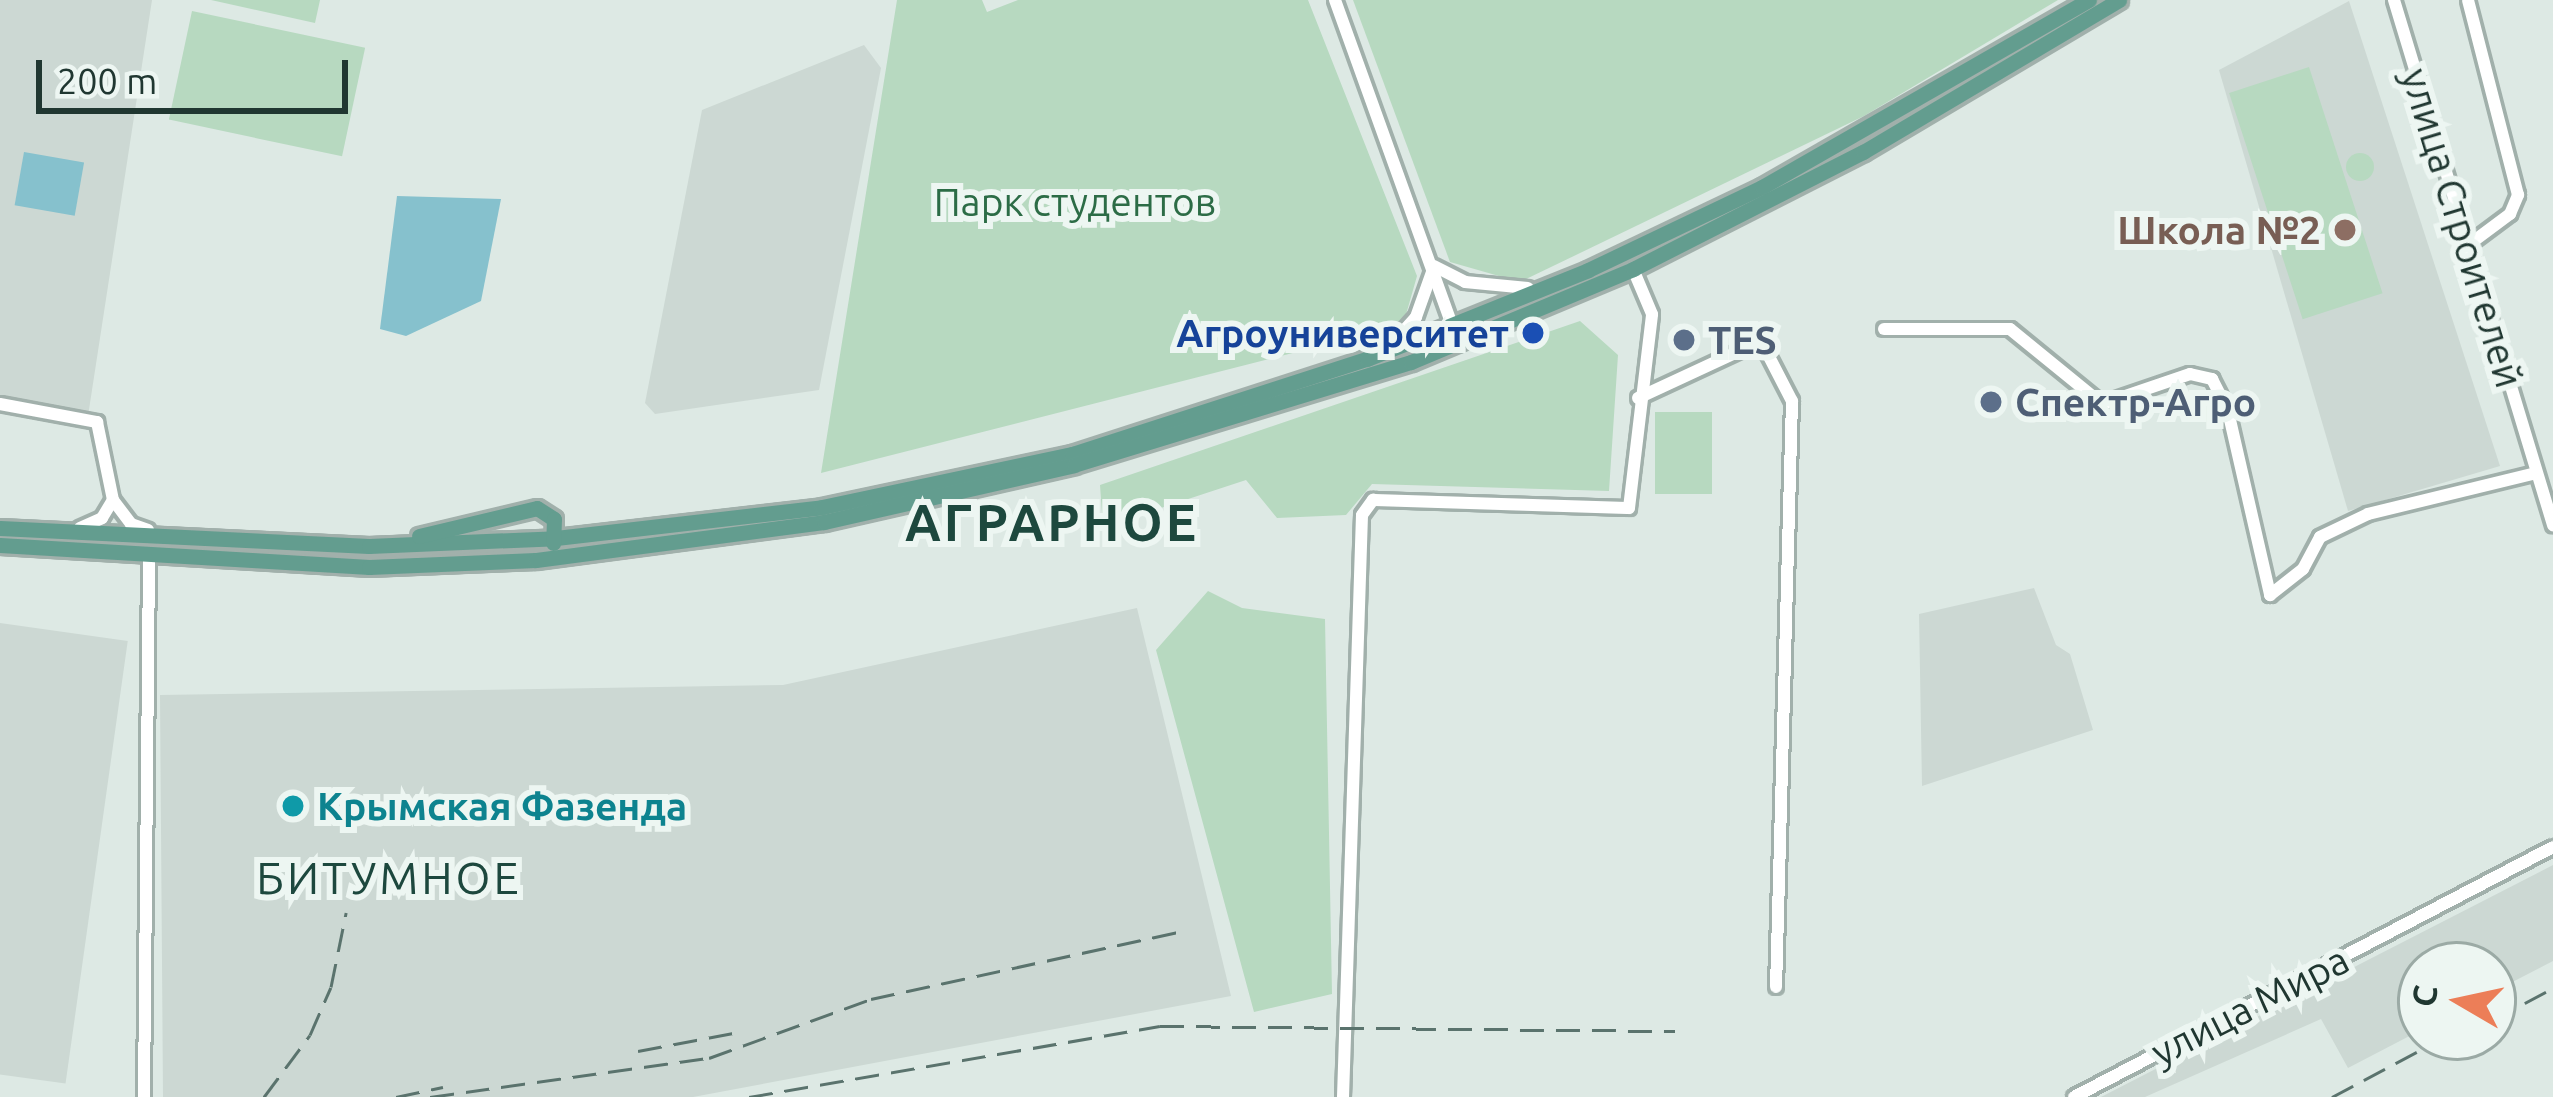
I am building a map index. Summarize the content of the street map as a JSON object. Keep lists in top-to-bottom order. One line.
{"streets":{"street":["улица Строителей","улица Мира"]},"districts":["АГРАРНОЕ","БИТУМНОЕ"],"parks":["Парк студентов"],"places":["Школа №2","Агроуниверситет","TES","Спектр-Агро","Крымская Фазенда"],"scale_bar":"200 m","north":"left"}
